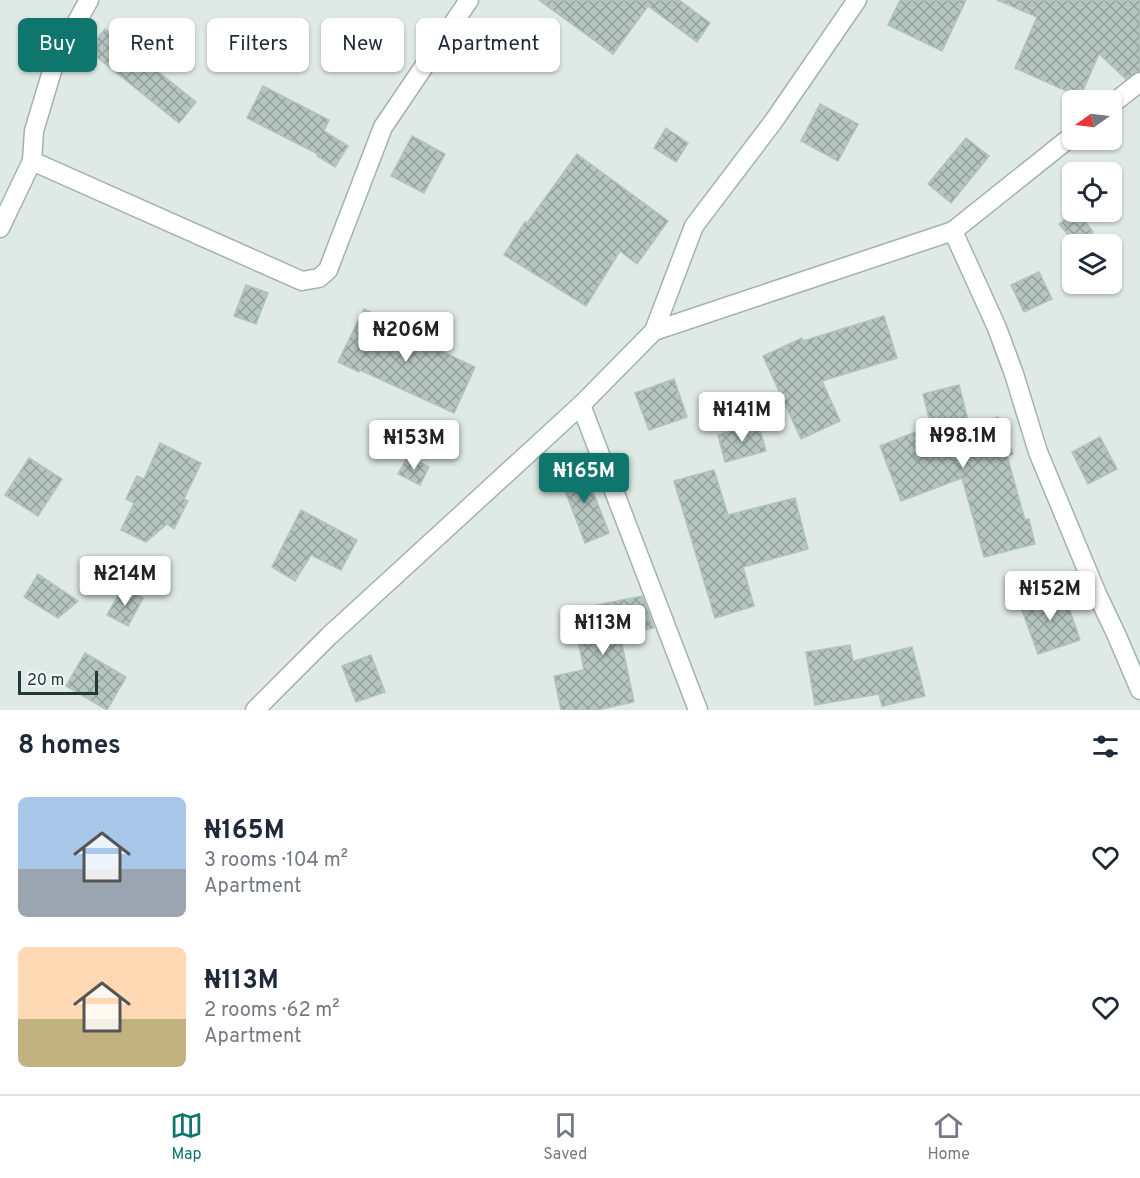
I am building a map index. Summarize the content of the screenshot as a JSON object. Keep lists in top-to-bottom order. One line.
{"scale_bar":"20 m","north":"left","page":{"chip":["Buy","Rent","Filters","New","Apartment"],"price":["₦206M","₦141M","₦98.1M","₦153M","₦165M","₦214M","₦152M","₦113M"],"scale":"20 m","heading":"8 homes","list":[{"name":"₦165M","note":"3 rooms · 104 m² · Apartment"},{"name":"₦113M","note":"2 rooms · 62 m² · Apartment"}],"tabs":["Map","Saved","Home"]}}
